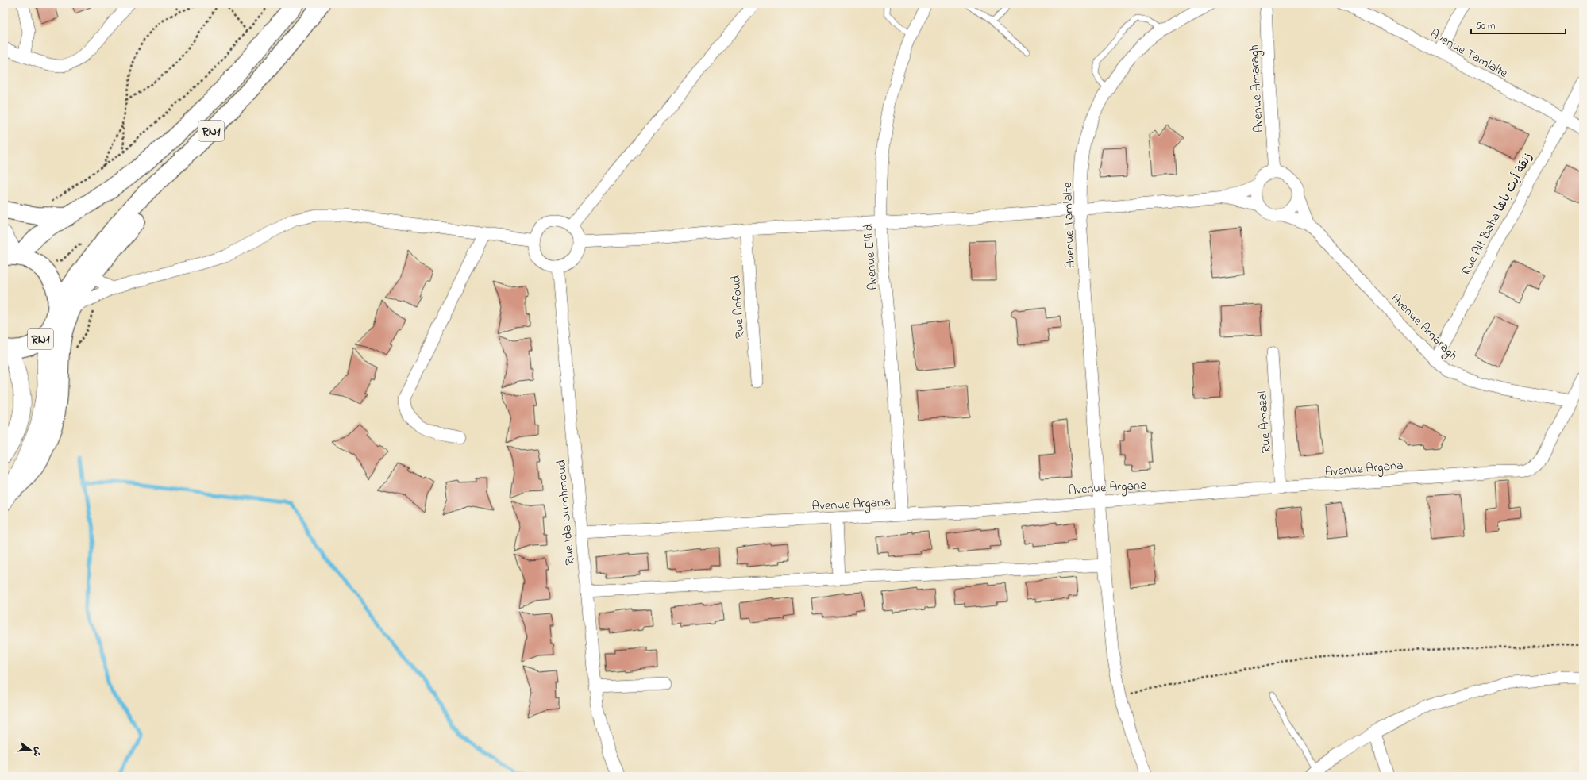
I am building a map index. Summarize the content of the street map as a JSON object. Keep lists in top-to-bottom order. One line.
{"streets":{"highway":["RN1"],"street":["Avenue Tamlalte","Avenue Amaragh","Rue Ait Baha زنقة أيت باها","Avenue Elfid","Rue Anfoud","Rue Amazal","Avenue Argana","Rue Ida Oumhmoud"]},"crossings":[["Avenue Tamlalte","Rue Ait Baha زنقة أيت باها"],["Avenue Tamlalte","Avenue Argana"],["Avenue Amaragh","Rue Ait Baha زنقة أيت باها"],["Avenue Amaragh","Avenue Argana"],["Avenue Elfid","Avenue Argana"],["Rue Amazal","Avenue Argana"],["Avenue Argana","Rue Ida Oumhmoud"]],"scale_bar":"50 m","north":"right"}
